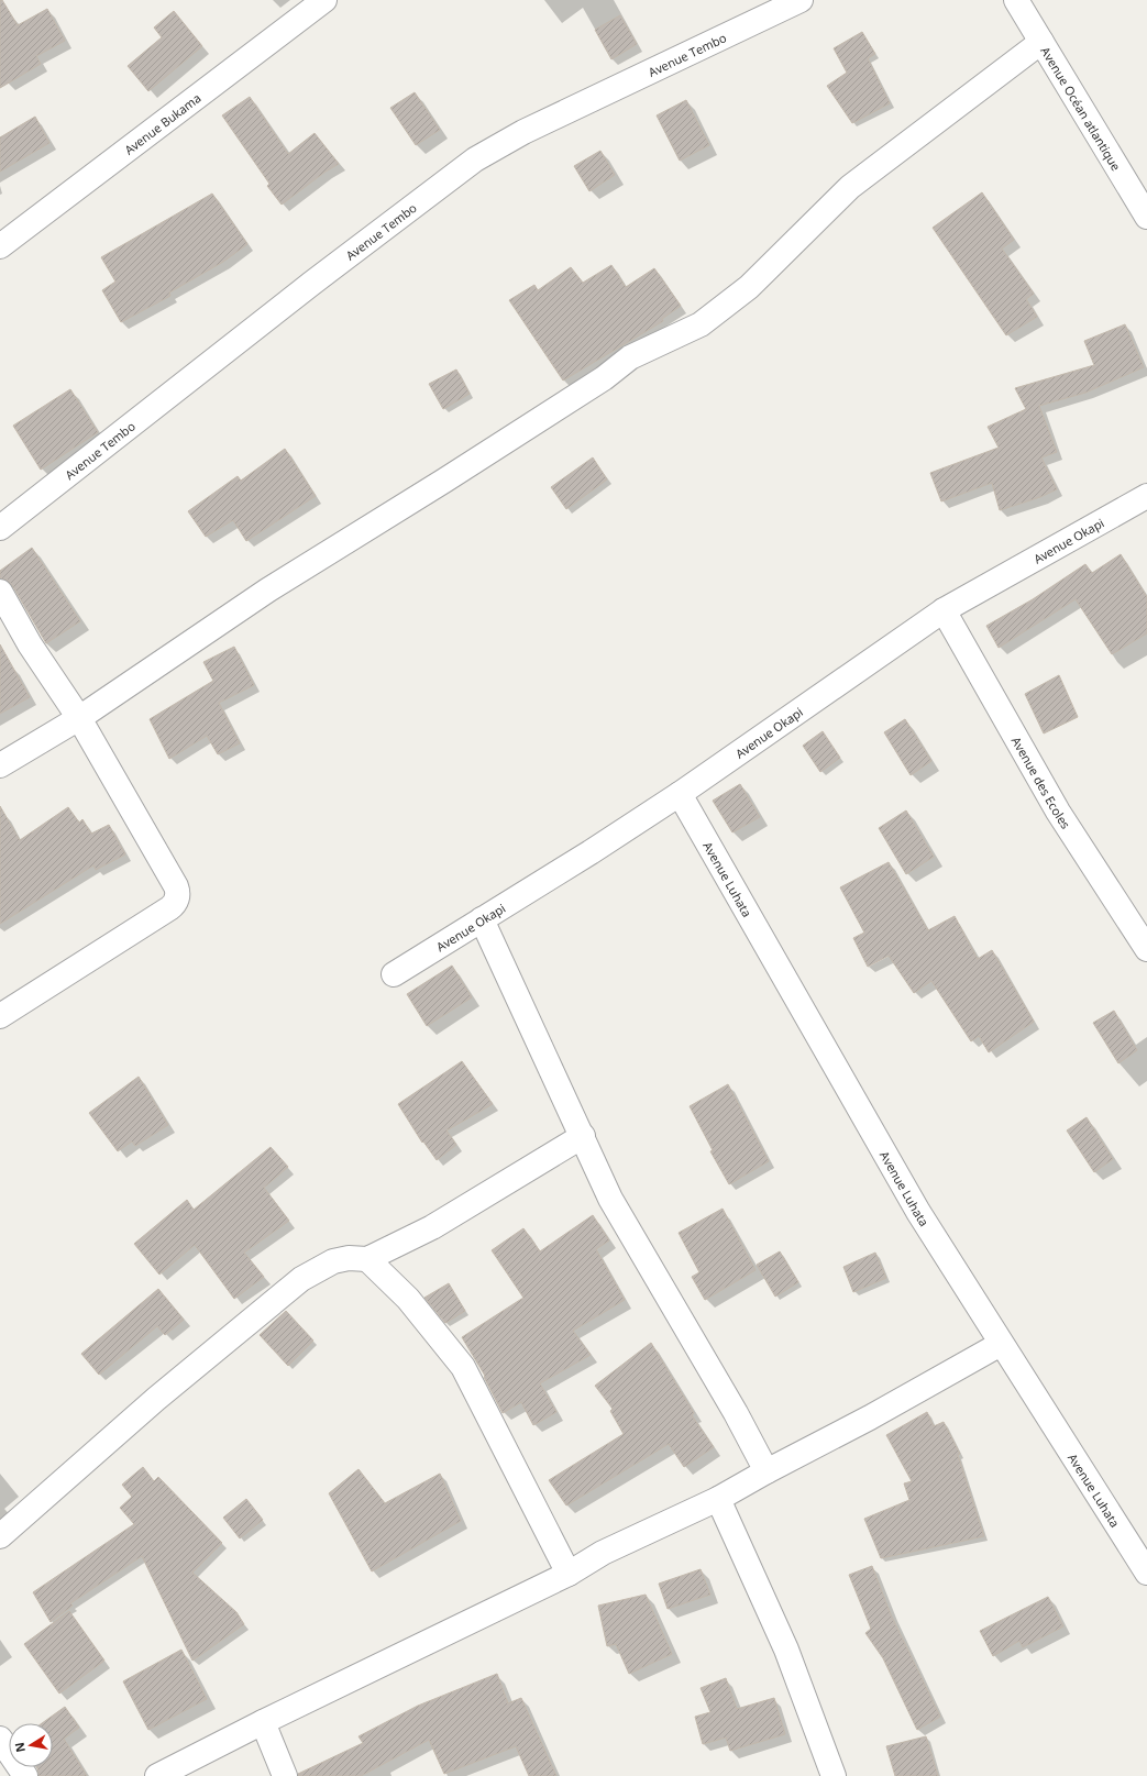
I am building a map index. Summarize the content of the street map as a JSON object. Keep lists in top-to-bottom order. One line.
{"streets":{"street":["Avenue Tembo","Avenue Océan atlantique","Avenue Bukama","Avenue Okapi","Avenue des Ecoles","Avenue Luhata"]},"crossings":[["Avenue Okapi","Avenue des Ecoles"],["Avenue Okapi","Avenue Luhata"]],"north":"left"}
